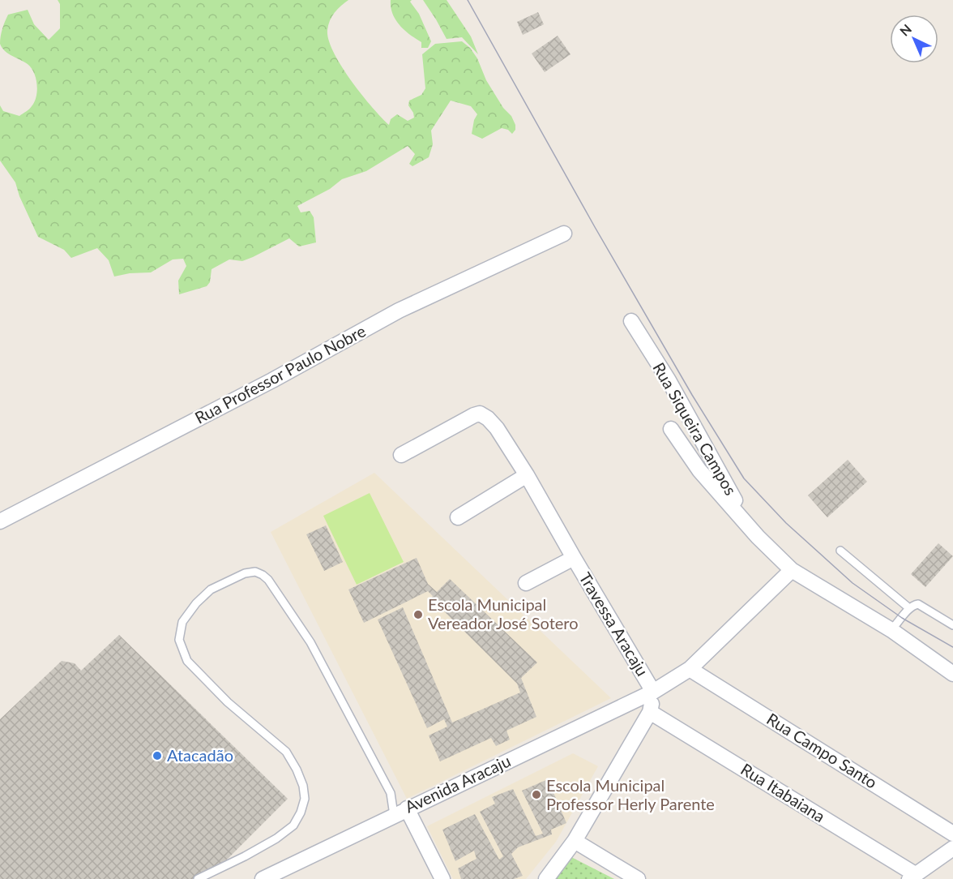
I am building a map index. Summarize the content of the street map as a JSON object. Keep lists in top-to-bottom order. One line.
{"streets":{"street":["Rua Professor Paulo Nobre","Rua Siqueira Campos","Travessa Aracaju","Rua Campo Santo","Avenida Aracaju","Rua Itabaiana"]},"crossings":[["Rua Siqueira Campos","Avenida Aracaju"],["Travessa Aracaju","Avenida Aracaju"],["Rua Campo Santo","Avenida Aracaju"]],"places":["Escola Municipal Vereador José Sotero","Atacadão","Escola Municipal Professor Herly Parente"],"north":"top left"}
